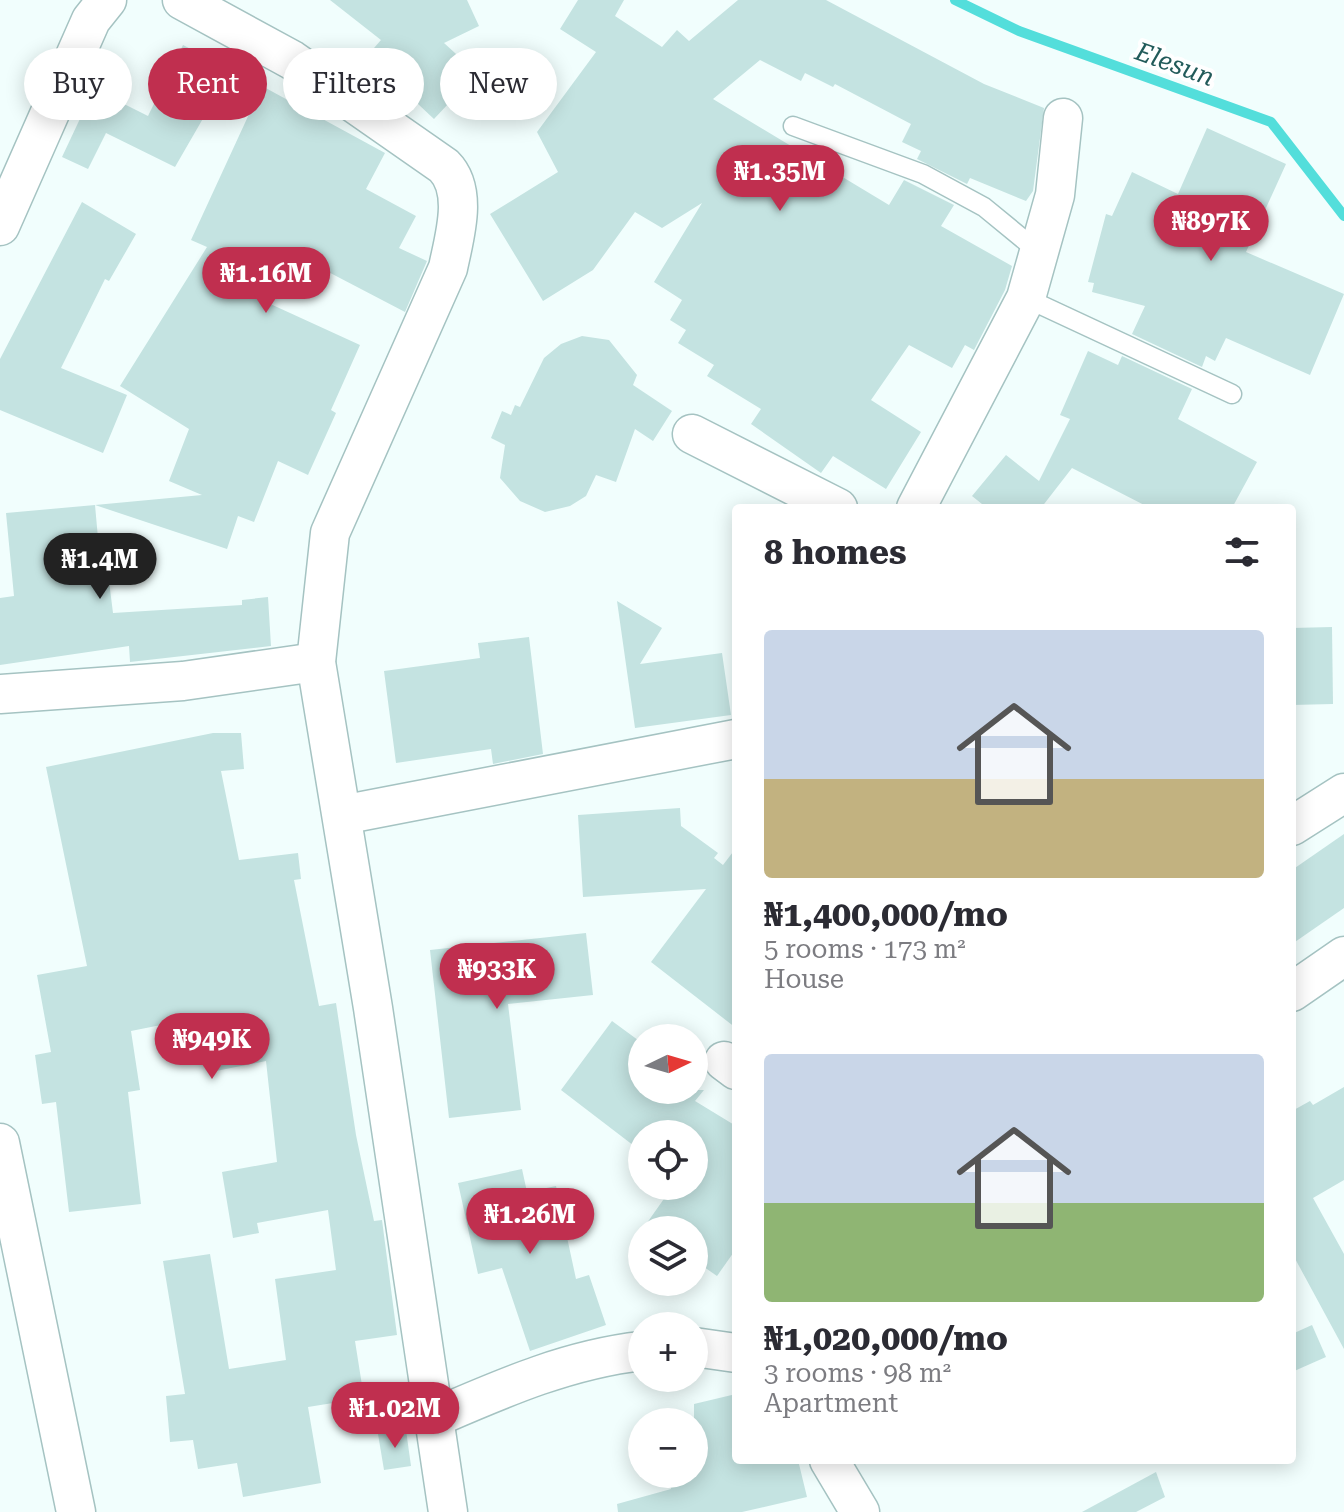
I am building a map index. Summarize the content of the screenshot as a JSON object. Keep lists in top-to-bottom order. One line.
{"water":["Elesun"],"north":"right","page":{"chip":["Buy","Rent","Filters","New"],"price":["₦1.35M","₦897K","₦1.16M","₦1.4M","₦933K","₦949K","₦1.26M","₦1.02M"],"heading":"8 homes","list":[{"name":"₦1,400,000/mo","note":"5 rooms · 173 m² · House"},{"name":"₦1,020,000/mo","note":"3 rooms · 98 m² · Apartment"}],"map_buttons":["+","−"]}}
